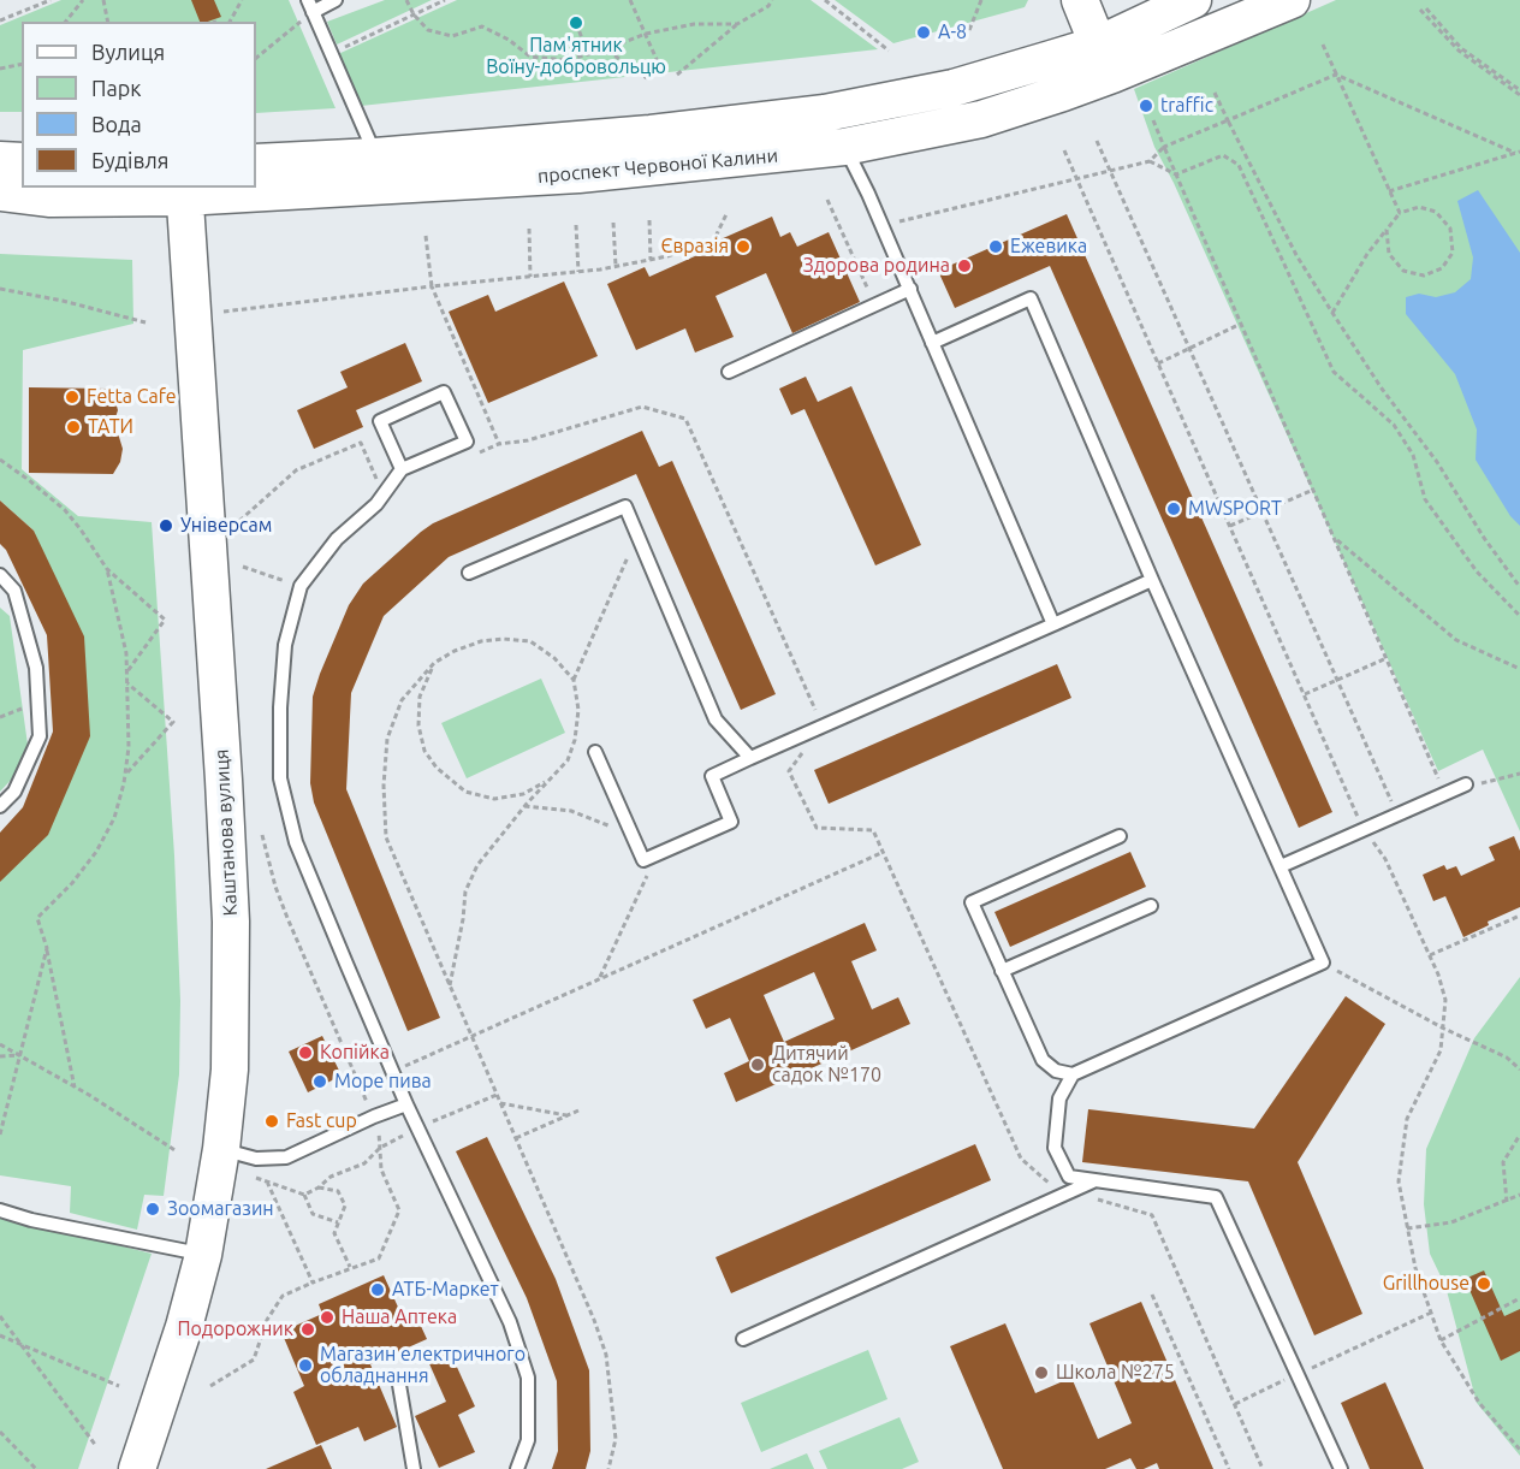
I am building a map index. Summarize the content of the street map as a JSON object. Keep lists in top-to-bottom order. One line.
{"streets":{"main road":["проспект Червоної Калини","Каштанова вулиця"]},"crossings":[["проспект Червоної Калини","Каштанова вулиця"]],"places":["Пам'ятник Воїну-добровольцю","А-8","traffic","Євразія","Ежевика","Здорова родина","Fetta Cafe","ТАТИ","MWSPORT","Універсам","Копійка","Дитячий садок №170","Море пива","Fast cup","Зоомагазин","Grillhouse","АТБ-Маркет","Наша Аптека","Подорожник","Магазин електричного обладнання","Школа №275"],"legend":["Вулиця","Парк","Вода","Будівля"]}
